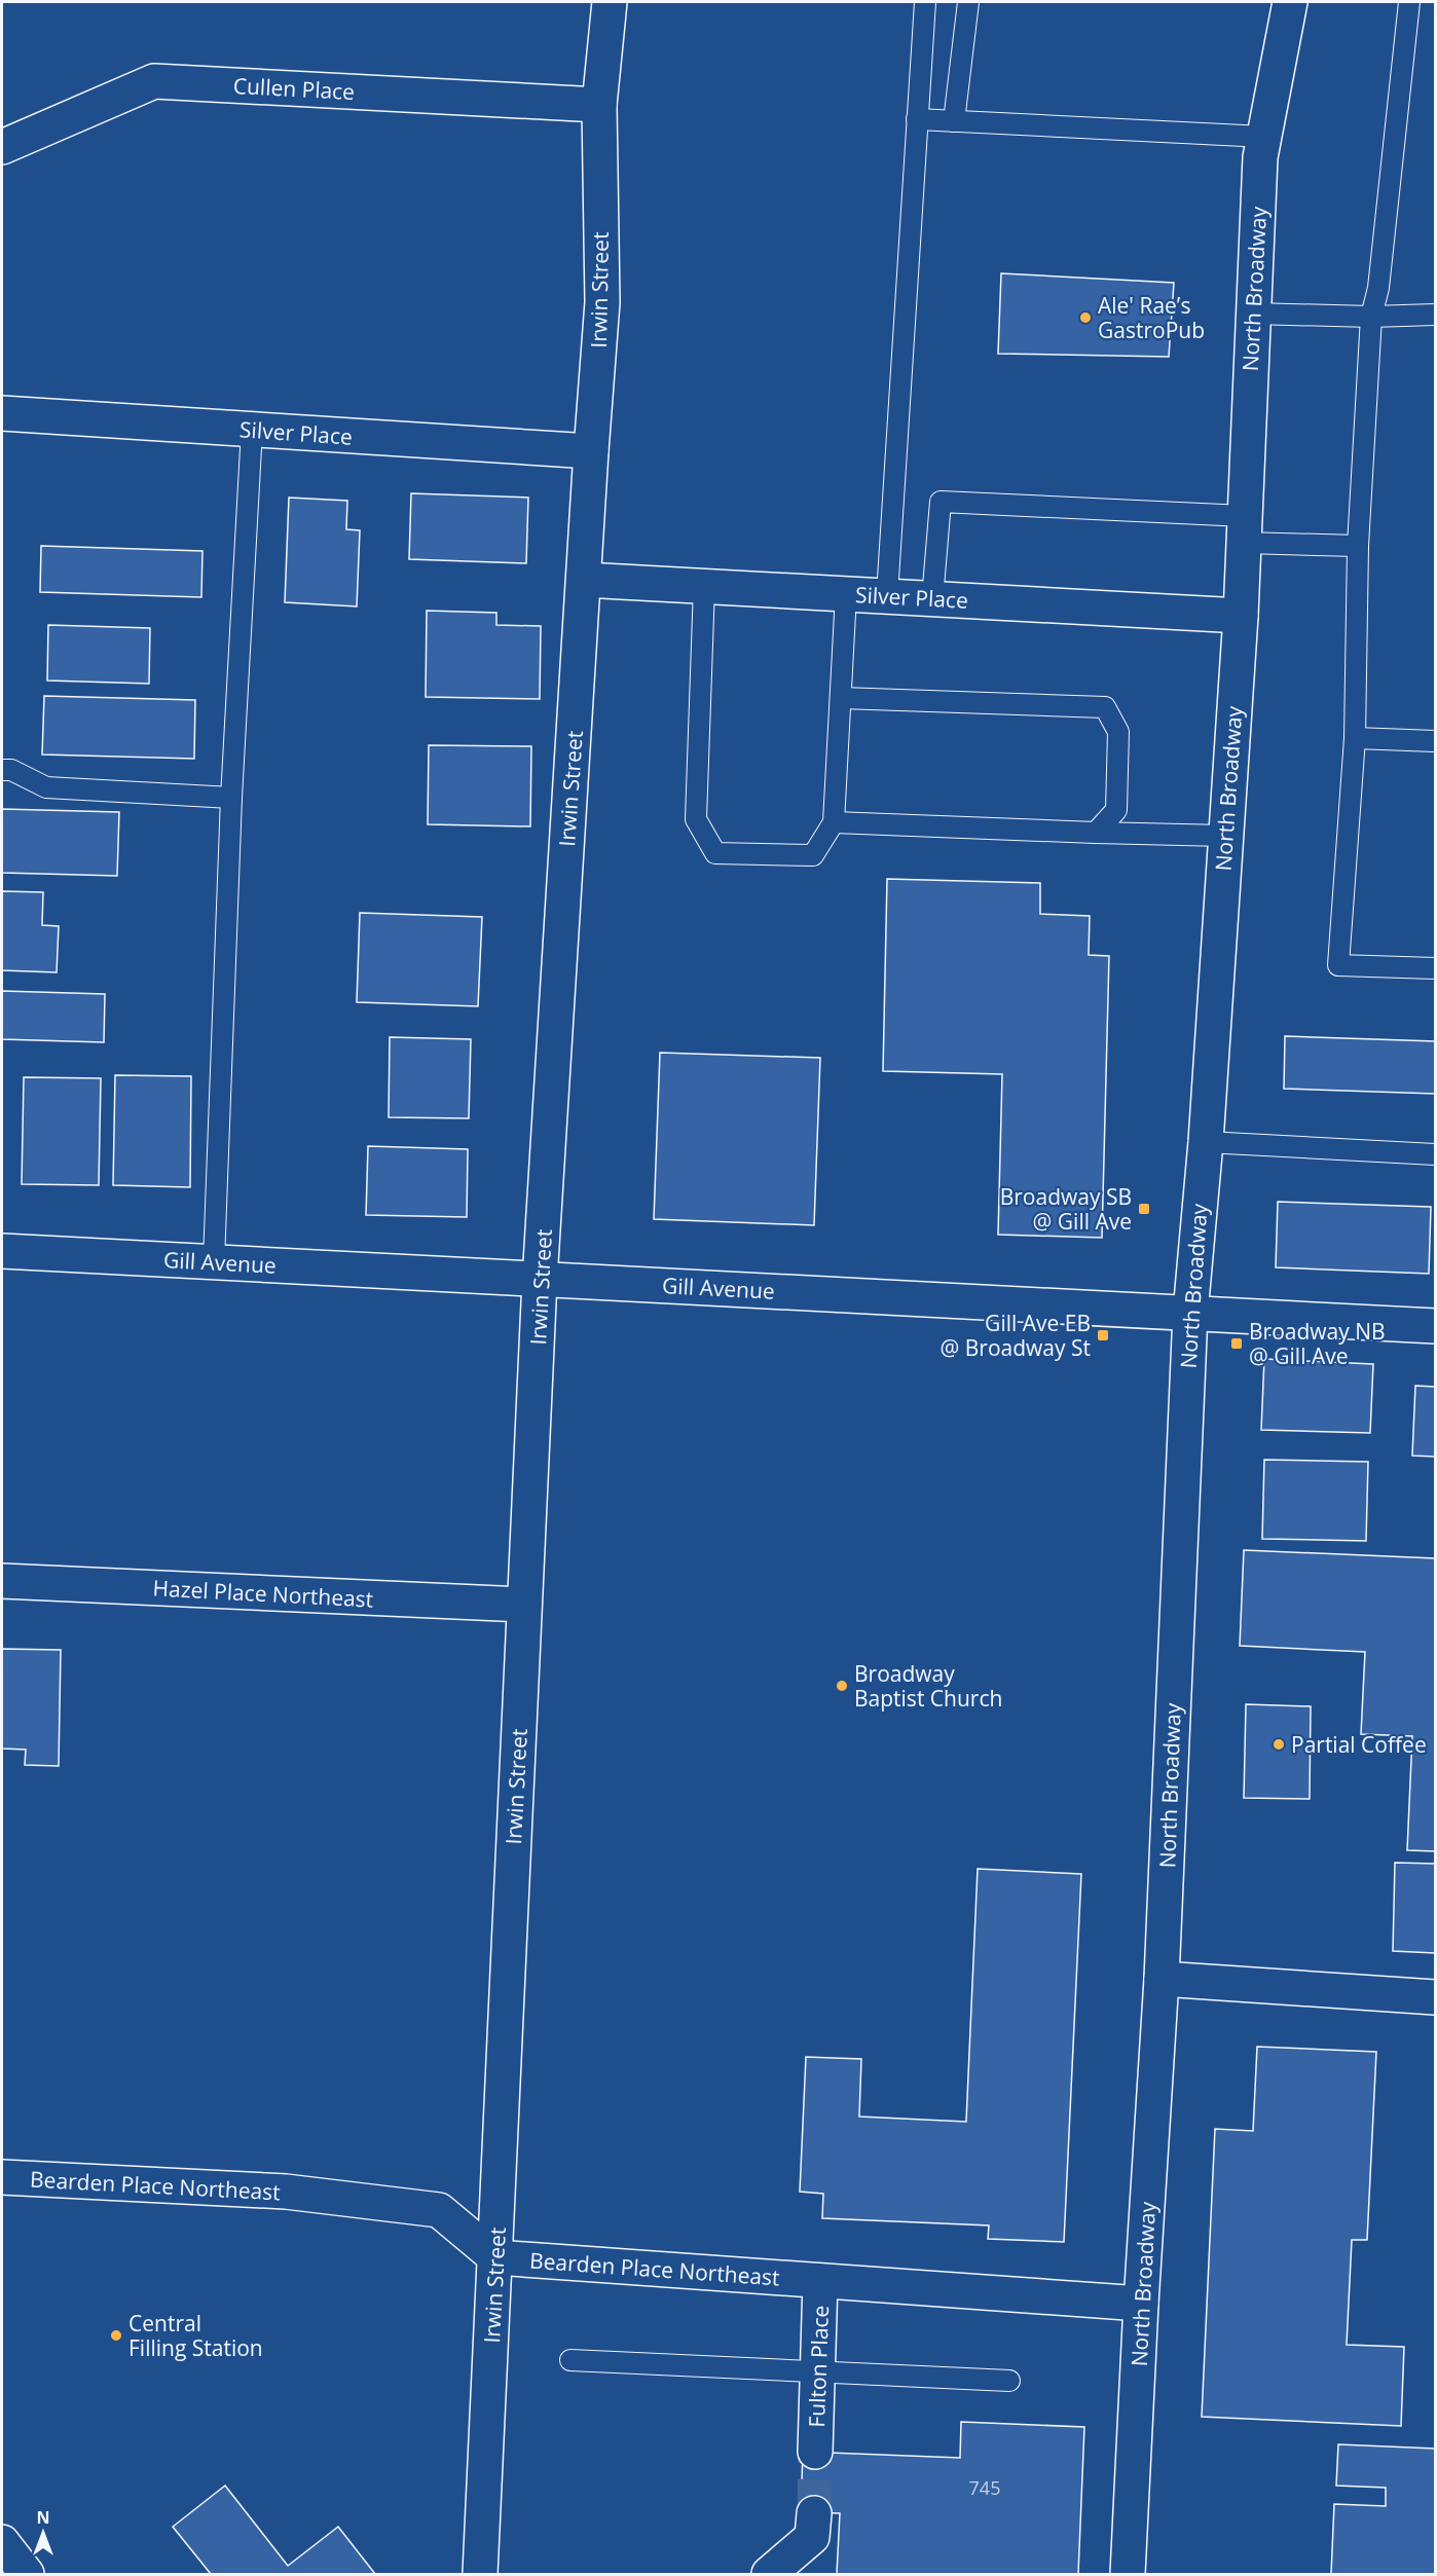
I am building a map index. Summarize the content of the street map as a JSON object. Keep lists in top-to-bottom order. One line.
{"streets":{"street":["Cullen Place","North Broadway","Irwin Street","Silver Place","Gill Avenue","Hazel Place Northeast","Bearden Place Northeast","Fulton Place"]},"crossings":[["Cullen Place","Irwin Street"],["North Broadway","Silver Place"],["North Broadway","Gill Avenue"],["North Broadway","Bearden Place Northeast"],["Irwin Street","Silver Place"],["Irwin Street","Gill Avenue"],["Irwin Street","Hazel Place Northeast"],["Irwin Street","Bearden Place Northeast"],["Bearden Place Northeast","Fulton Place"]],"places":{"other":["Ale' Rae’s GastroPub","Broadway Baptist Church","Partial Coffee","Central Filling Station"],"transit":["Broadway SB @ Gill Ave","Gill Ave EB @ Broadway St","Broadway NB @ Gill Ave"]},"house_numbers":["745"],"north":"top"}
